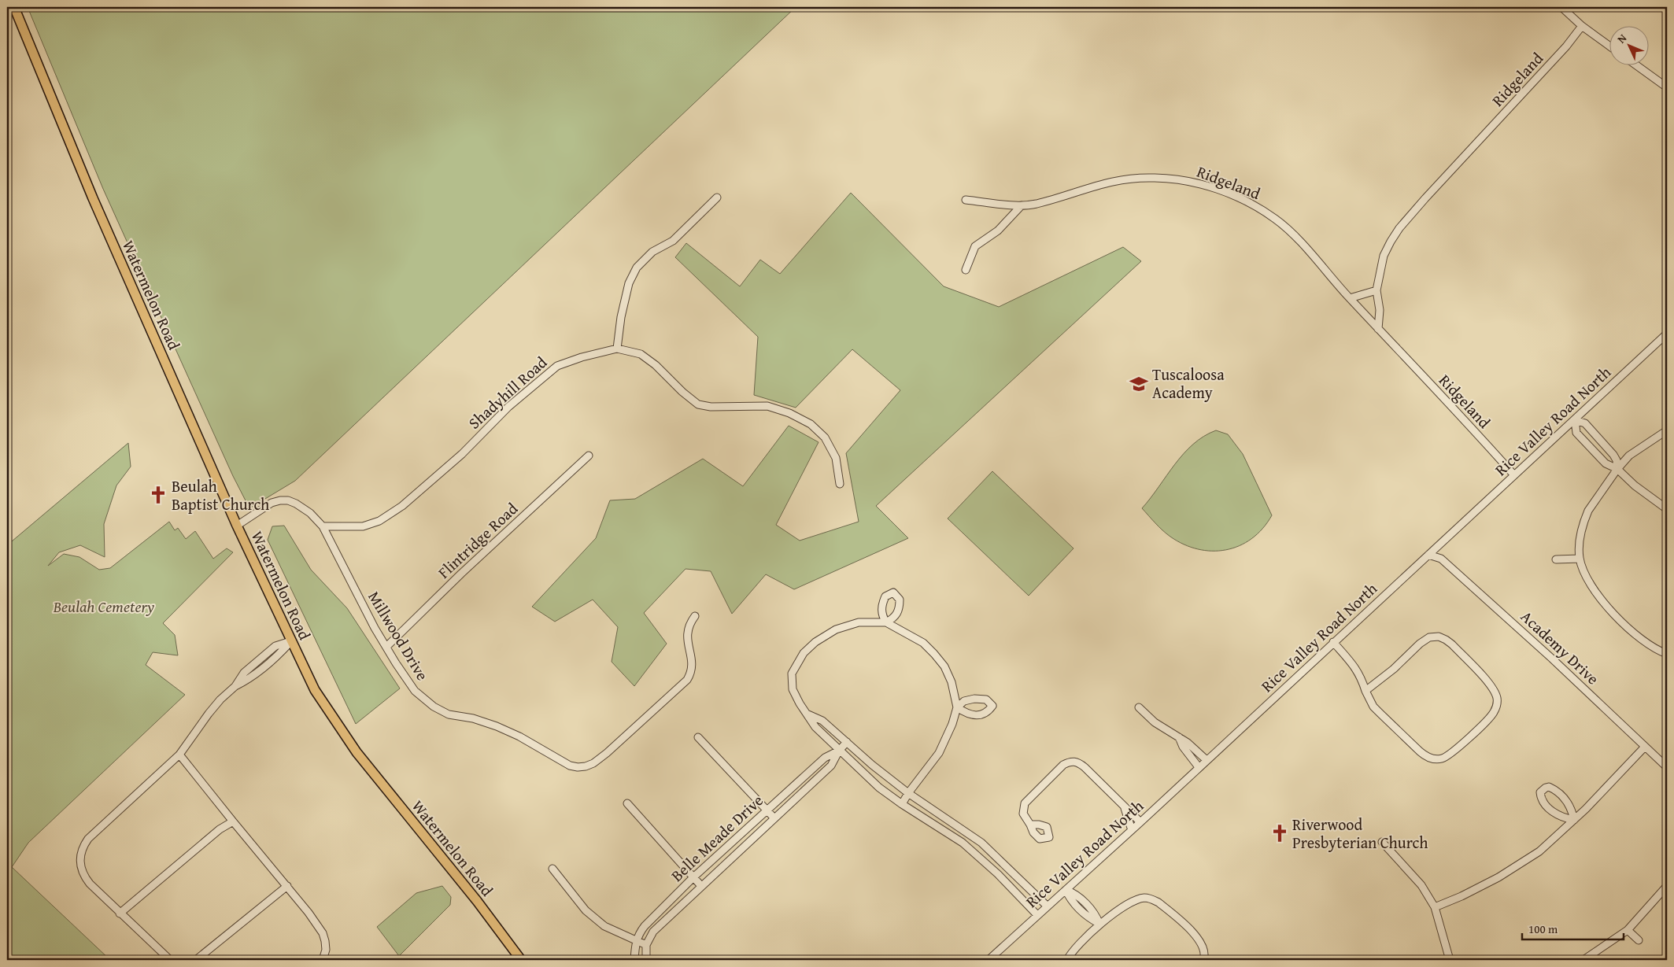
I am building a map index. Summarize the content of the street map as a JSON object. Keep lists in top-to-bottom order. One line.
{"streets":{"main road":["Watermelon Road"],"street":["Ridgeland","Shadyhill Road","Rice Valley Road North","Flintridge Road","Millwood Drive","Academy Drive","Belle Meade Drive"]},"crossings":[["Ridgeland","Rice Valley Road North"],["Watermelon Road","Millwood Drive"],["Shadyhill Road","Millwood Drive"],["Rice Valley Road North","Academy Drive"],["Flintridge Road","Millwood Drive"]],"parks":["Beulah Cemetery"],"places":{"school or university":["Tuscaloosa Academy"],"church":["Beulah Baptist Church","Riverwood Presbyterian Church"]},"scale_bar":"100 m","north":"top left"}
